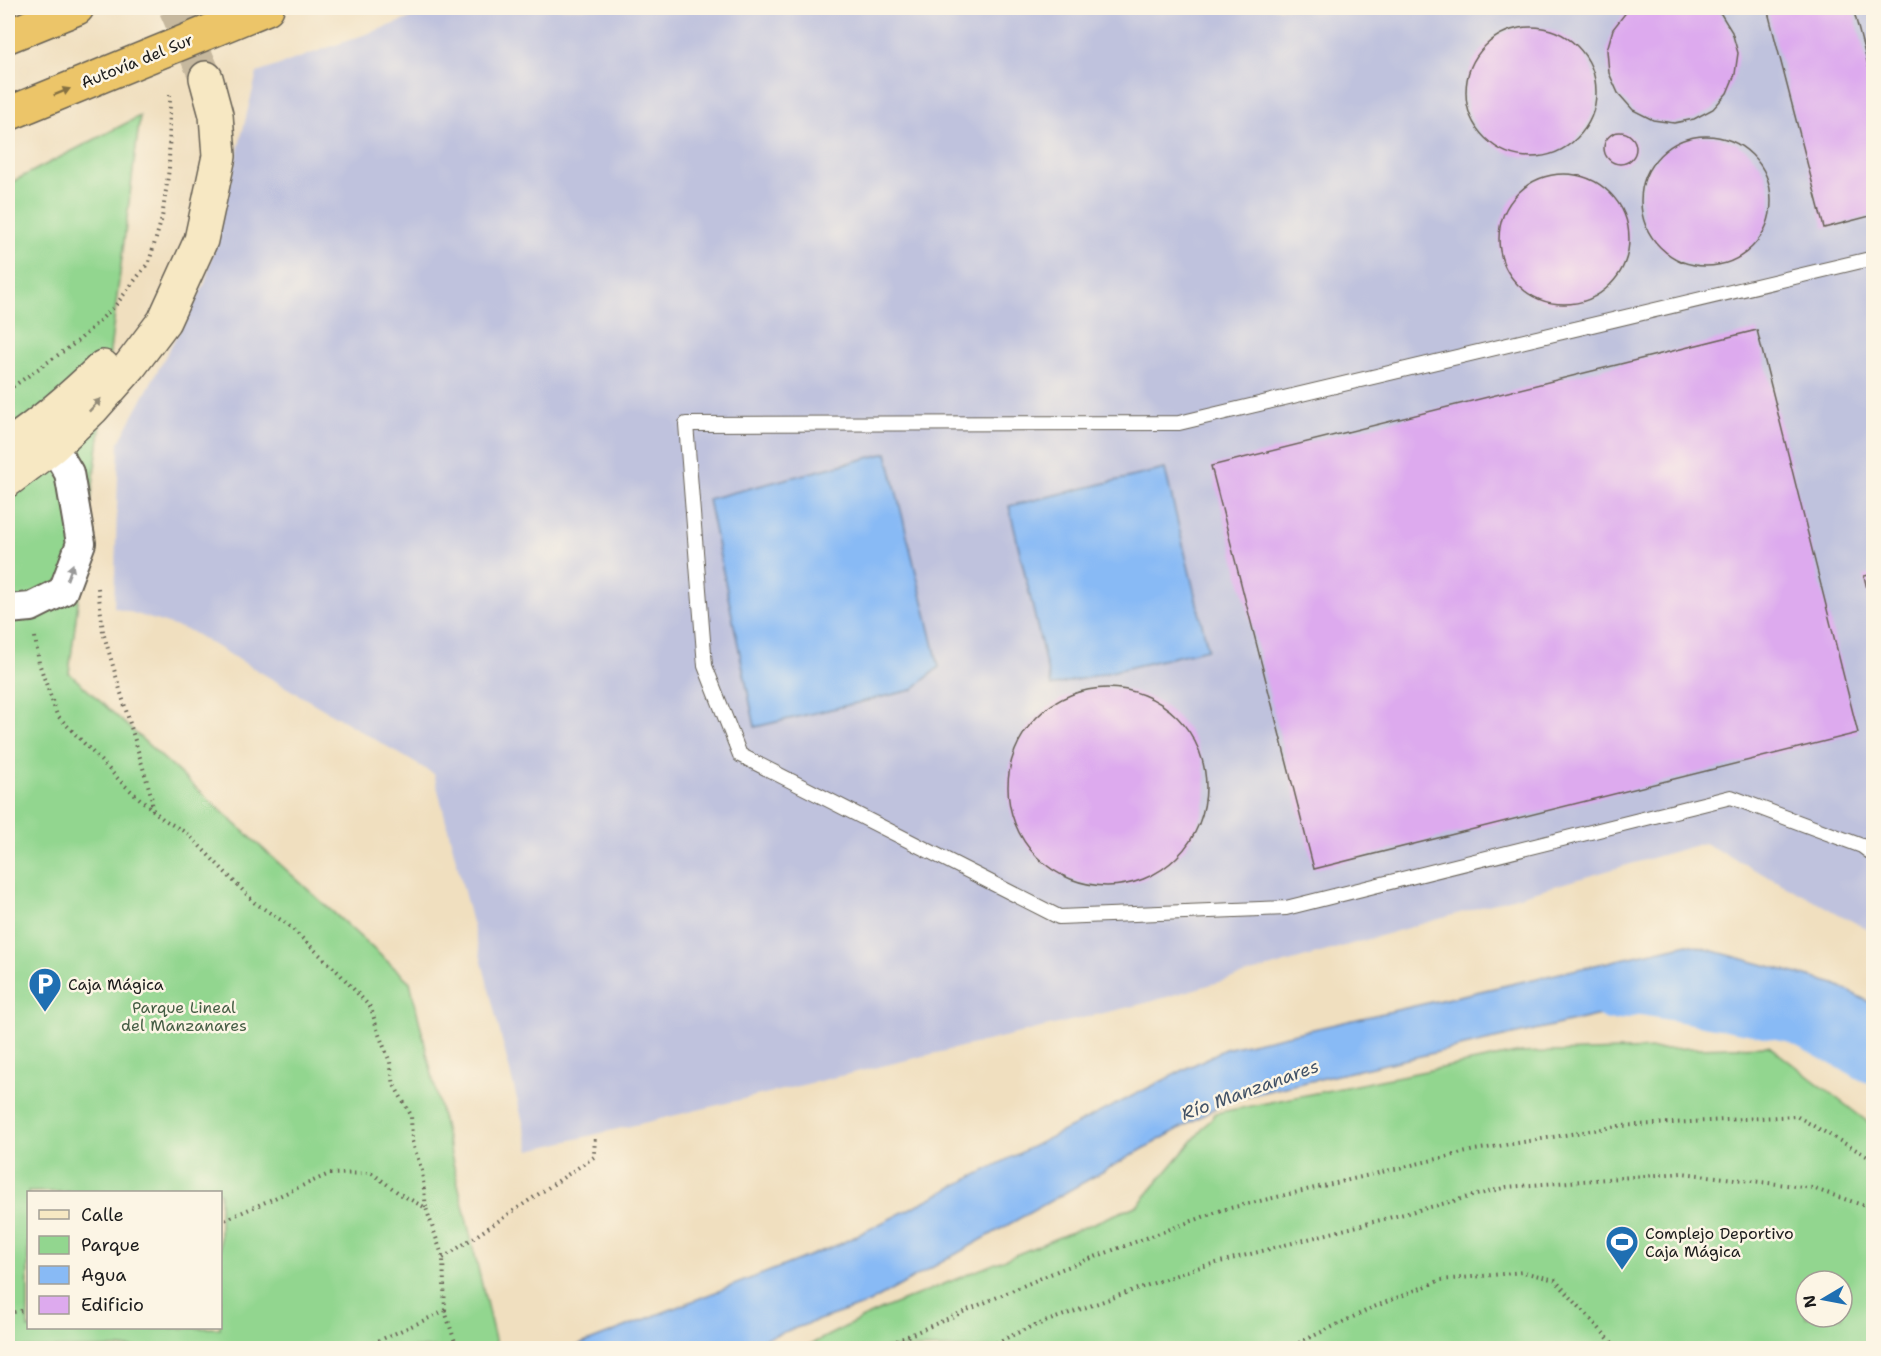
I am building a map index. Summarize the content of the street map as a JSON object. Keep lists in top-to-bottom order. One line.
{"streets":{"highway":["Autovía del Sur"]},"one_way":["Autovía del Sur"],"water":["Río Manzanares"],"parks":["Parque Lineal del Manzanares"],"places":{"parking":["Caja Mágica"],"sports":["Complejo Deportivo Caja Mágica"]},"legend":["Calle","Parque","Agua","Edificio"],"north":"left"}
